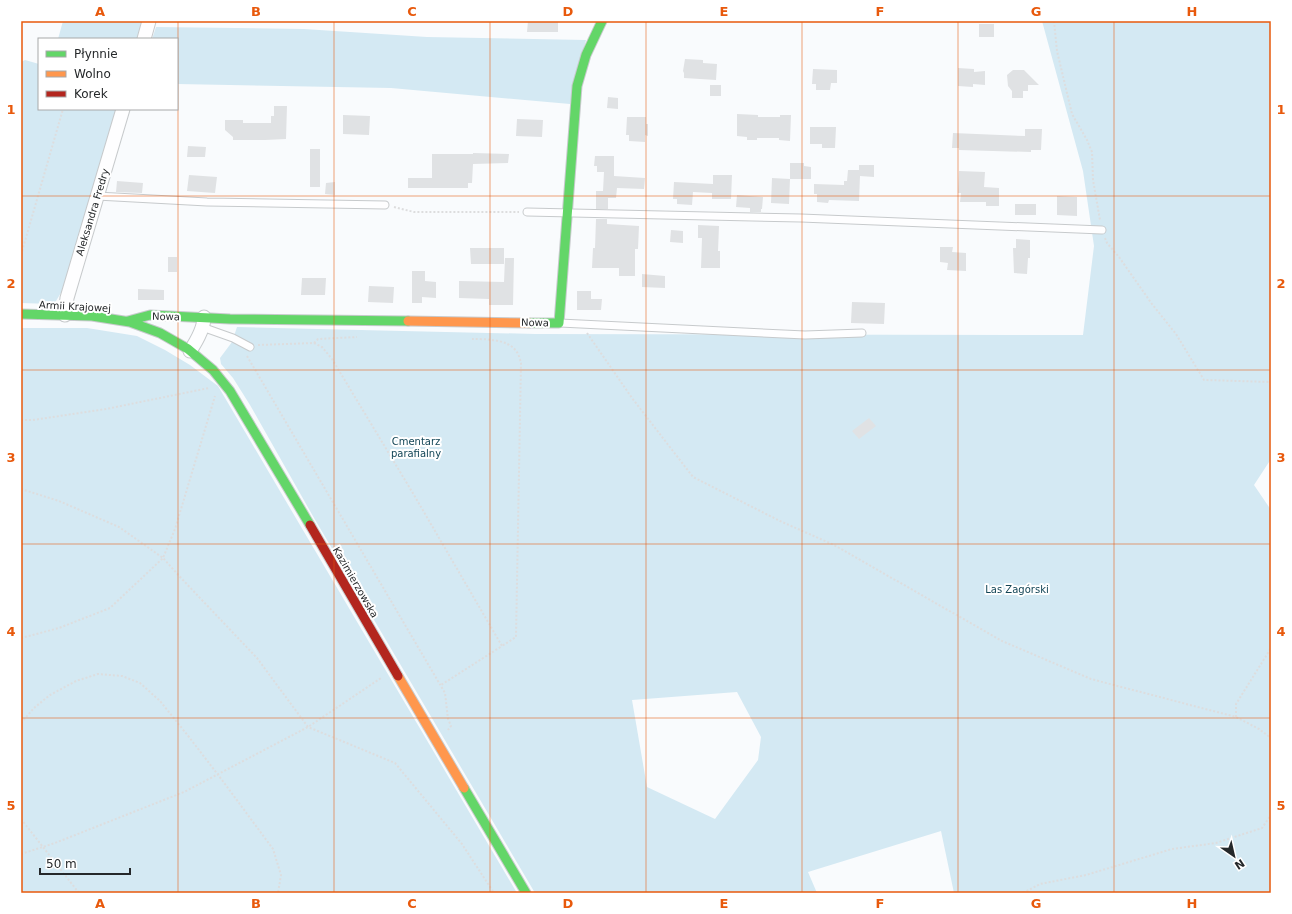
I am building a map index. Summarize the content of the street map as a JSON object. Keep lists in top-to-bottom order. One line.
{"streets":{"street":["Aleksandra Fredry","Armii Krajowej","Nowa","Kazimierzowska"]},"crossings":[["Aleksandra Fredry","Armii Krajowej"],["Armii Krajowej","Nowa"],["Armii Krajowej","Kazimierzowska"],["Nowa","Kazimierzowska"]],"parks":["Cmentarz parafialny","Las Zagórski"],"legend":["Płynnie","Wolno","Korek"],"scale_bar":"50 m","north":"bottom right","grid":{"columns":["A","B","C","D","E","F","G","H"],"rows":["1","2","3","4","5"]}}
